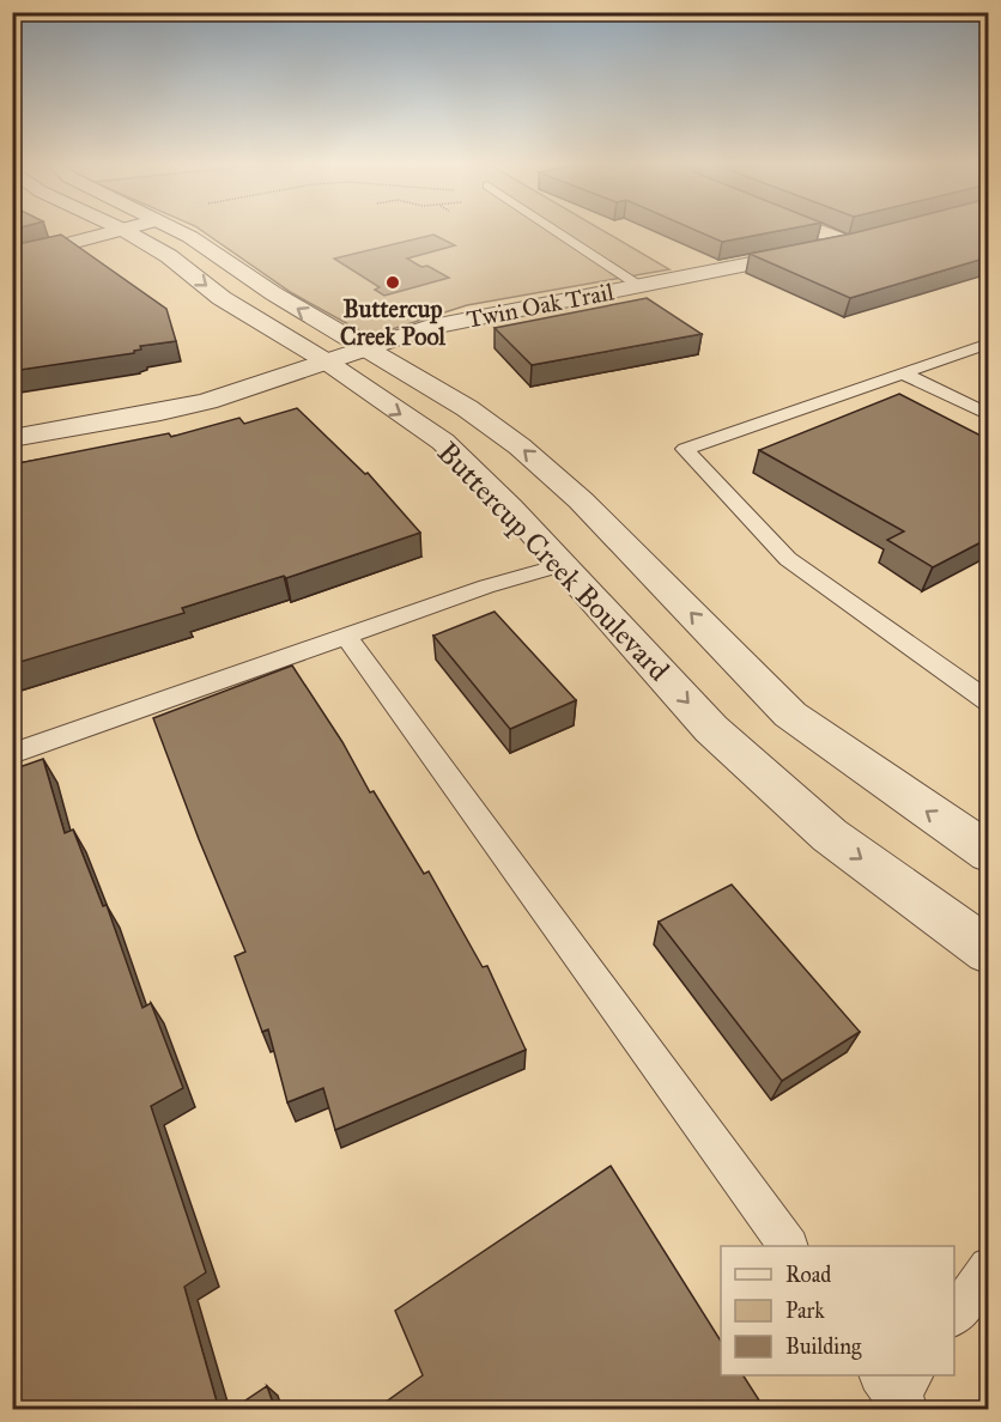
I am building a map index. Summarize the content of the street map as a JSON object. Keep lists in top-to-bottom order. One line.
{"streets":{"street":["Twin Oak Trail","Buttercup Creek Boulevard"]},"crossings":[["Twin Oak Trail","Buttercup Creek Boulevard"]],"places":["Buttercup Creek Pool"],"legend":["Road","Park","Building"]}
